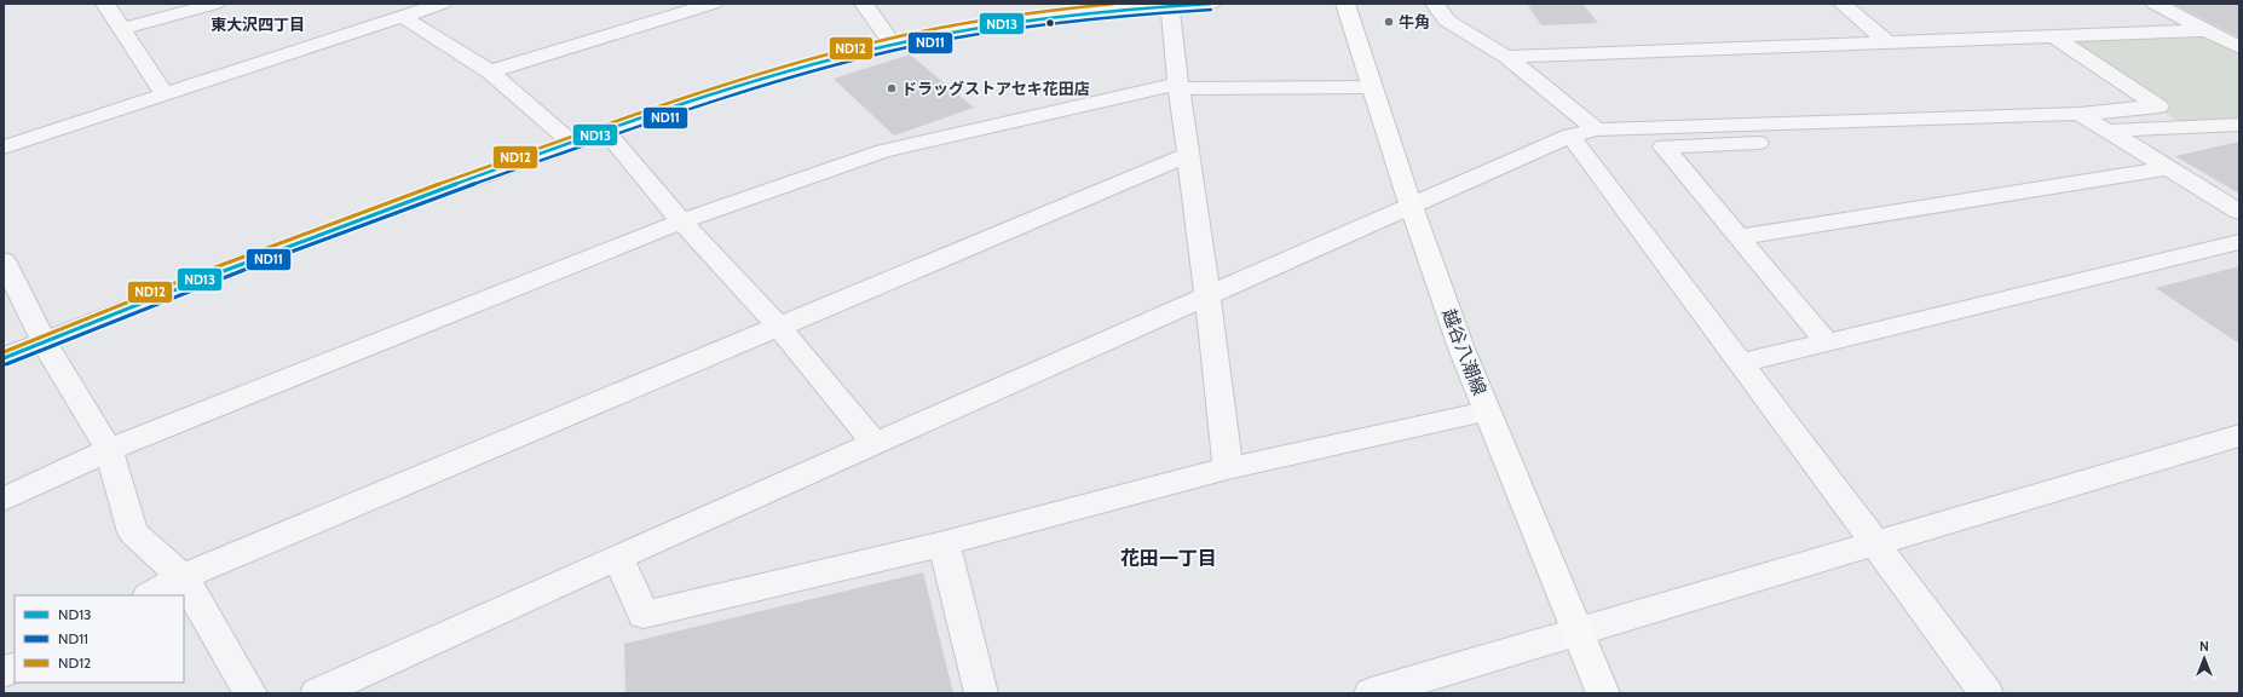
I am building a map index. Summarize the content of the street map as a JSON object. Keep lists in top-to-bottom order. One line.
{"streets":{"main road":["越谷八潮線"]},"districts":["東大沢四丁目","花田一丁目"],"places":["牛角","ドラッグストアセキ花田店"],"lines":["transit line ND13","transit line ND12","transit line ND11"],"legend":["ND13","ND11","ND12"],"north":"top"}
